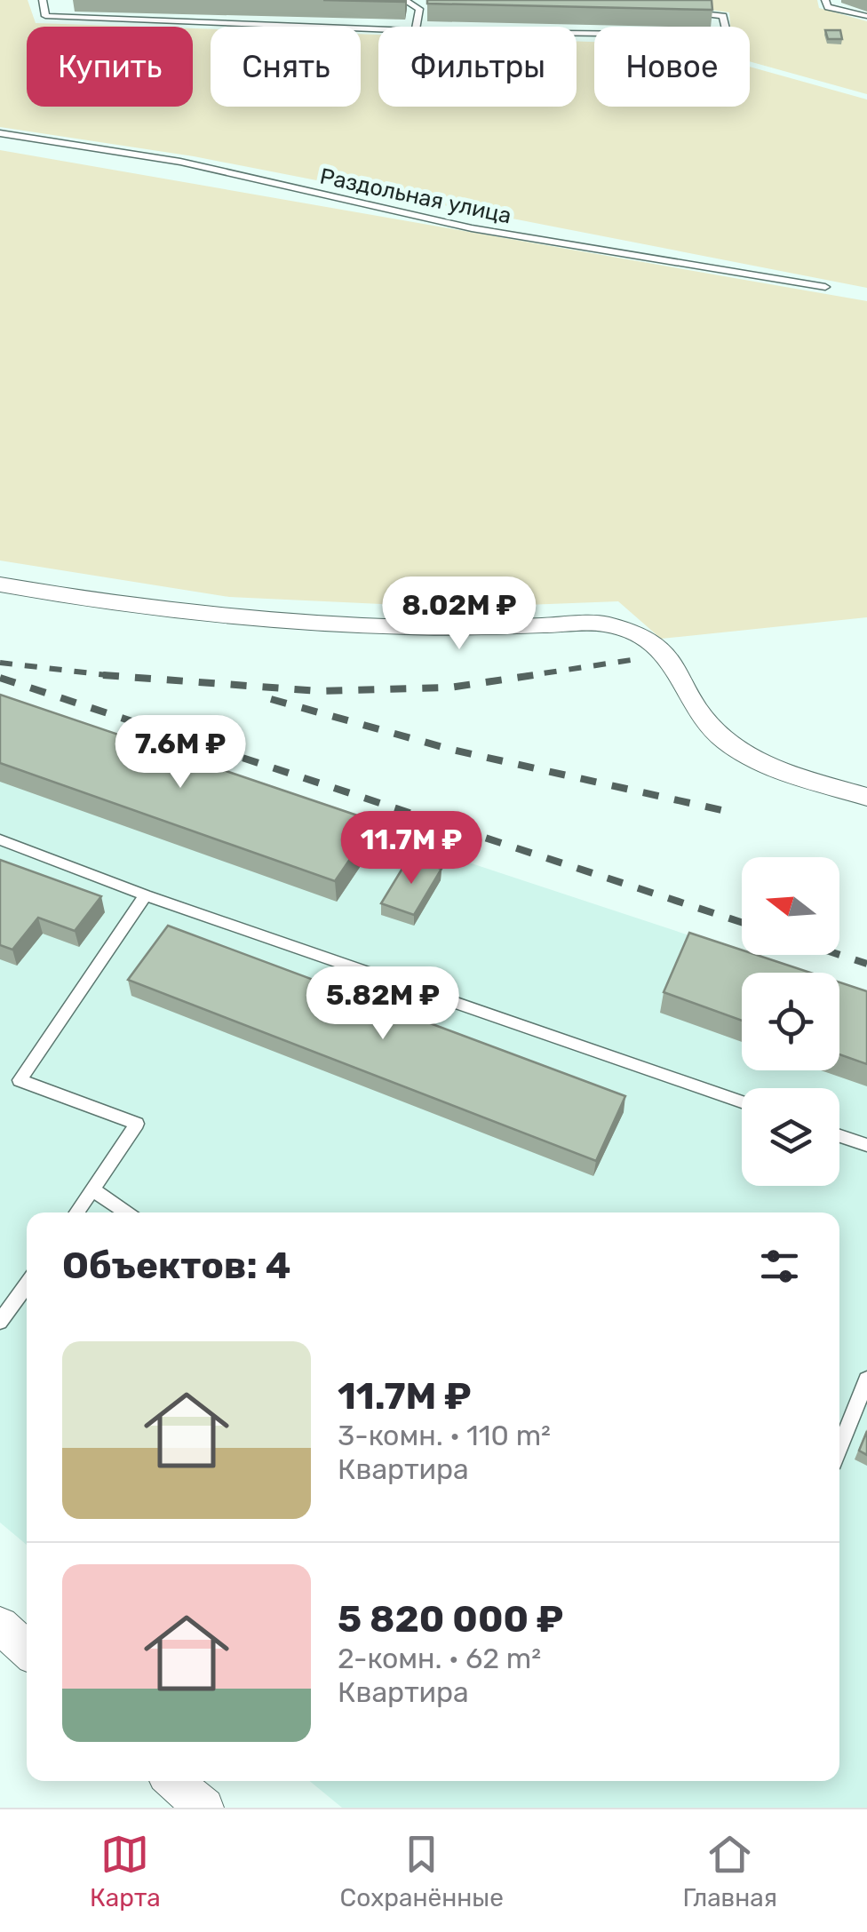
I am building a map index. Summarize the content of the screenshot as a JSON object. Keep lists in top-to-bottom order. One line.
{"streets":{"lane":["Раздольная улица"]},"north":"left","page":{"chip":["Купить","Снять","Фильтры","Новое"],"price":["8.02M ₽","7.6M ₽","11.7M ₽","5.82M ₽"],"heading":"Объектов: 4","list":[{"name":"11.7M ₽","note":"3-комн. · 110 m² · Квартира"},{"name":"5 820 000 ₽","note":"2-комн. · 62 m² · Квартира"}],"tabs":["Карта","Сохранённые","Главная"]}}
